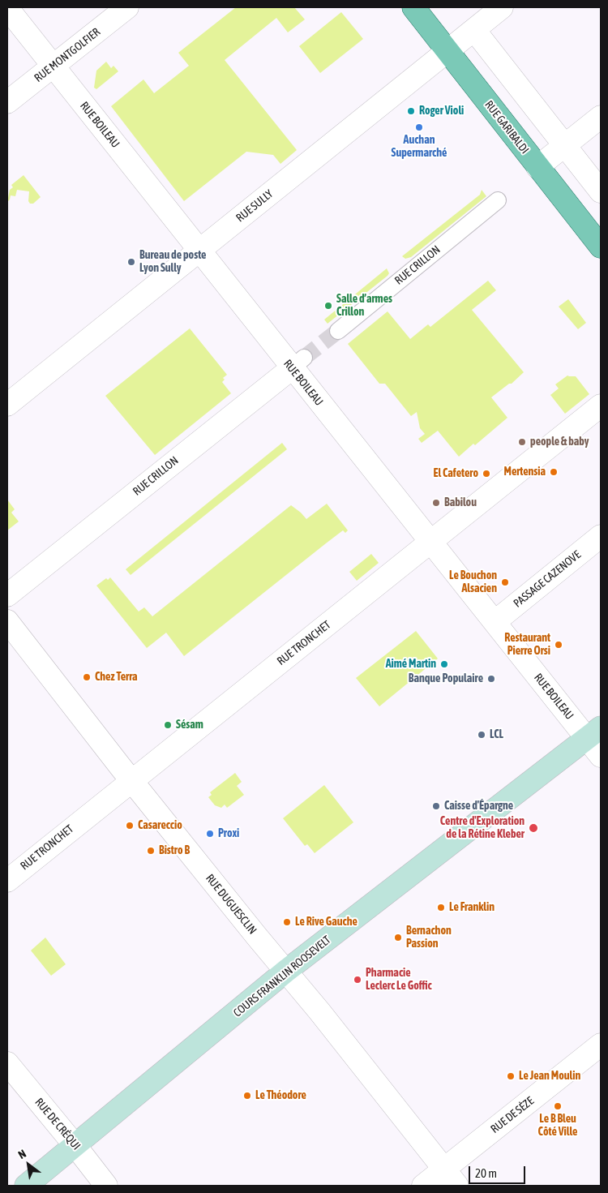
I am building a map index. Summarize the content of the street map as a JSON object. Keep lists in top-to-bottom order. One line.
{"streets":{"main road":["RUE GARIBALDI","COURS FRANKLIN ROOSEVELT"],"street":["RUE MONTGOLFIER","RUE BOILEAU","RUE SULLY","RUE CRILLON","PASSAGE CAZENOVE","RUE TRONCHET","RUE DUGUESCLIN","RUE DE SÈZE","RUE DE CRÉQUI"]},"crossings":[["RUE MONTGOLFIER","RUE BOILEAU"],["RUE BOILEAU","RUE SULLY"],["RUE BOILEAU","RUE CRILLON"],["RUE BOILEAU","PASSAGE CAZENOVE"],["RUE BOILEAU","RUE TRONCHET"],["RUE BOILEAU","COURS FRANKLIN ROOSEVELT"],["RUE GARIBALDI","RUE SULLY"],["RUE TRONCHET","RUE DUGUESCLIN"],["RUE DUGUESCLIN","COURS FRANKLIN ROOSEVELT"],["RUE DUGUESCLIN","RUE DE SÈZE"],["COURS FRANKLIN ROOSEVELT","RUE DE CRÉQUI"]],"places":["Roger Violi","Auchan Supermarché","Bureau de poste Lyon Sully","Salle d’armes Crillon","people & baby","Mertensia","El Cafetero","Babilou","Le Bouchon Alsacien","Restaurant Pierre Orsi","Aimé Martin","Chez Terra","Banque Populaire","Sésam","LCL","Caisse d'Épargne","Casareccio","Centre d'Exploration de la Rétine Kleber","Proxi","Bistro B","Le Franklin","Le Rive Gauche","Bernachon Passion","Pharmacie Leclerc Le Goffic","Le Jean Moulin","Le Théodore","Le B Bleu Côté Ville"],"scale_bar":"20 m","north":"top left"}
